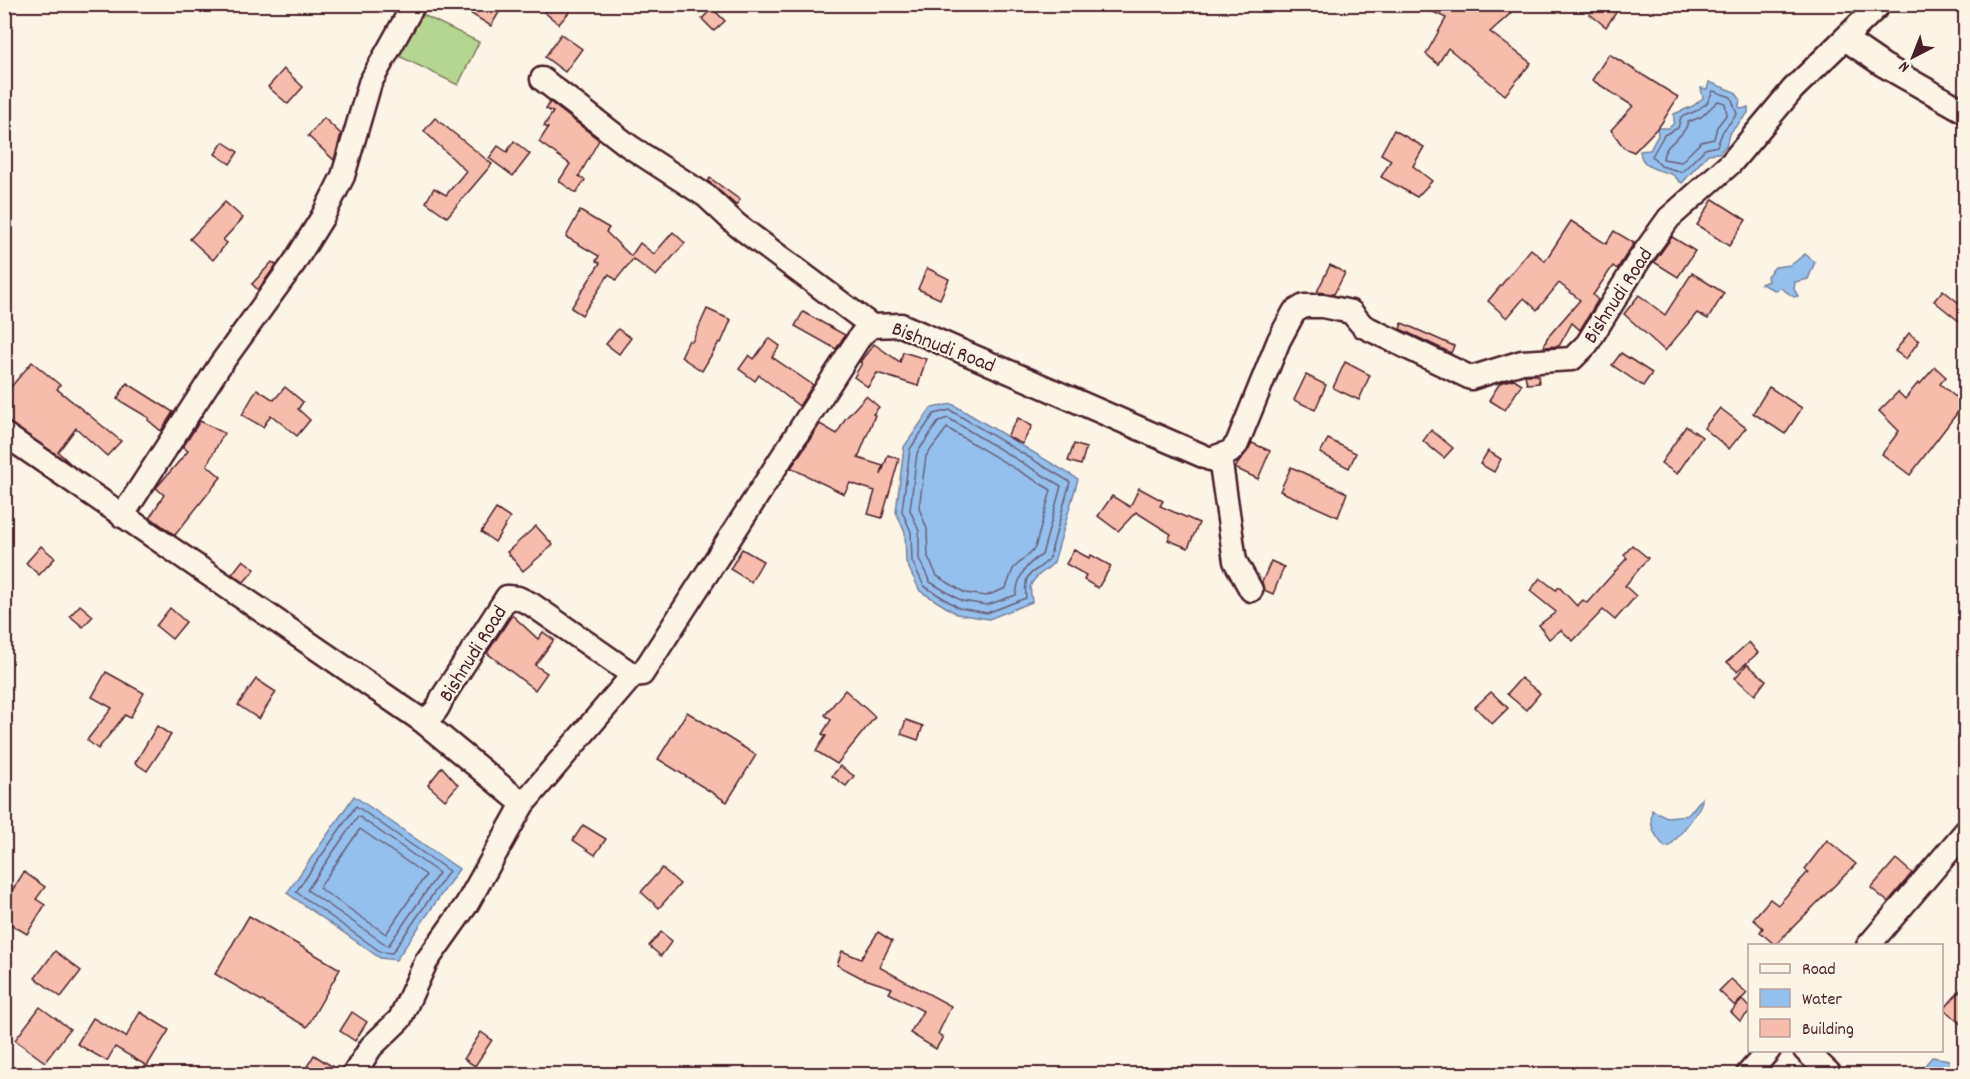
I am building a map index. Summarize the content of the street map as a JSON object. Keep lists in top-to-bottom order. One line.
{"streets":{"street":["Bishnudi Road"]},"legend":["Road","Water","Building"],"north":"bottom left"}
